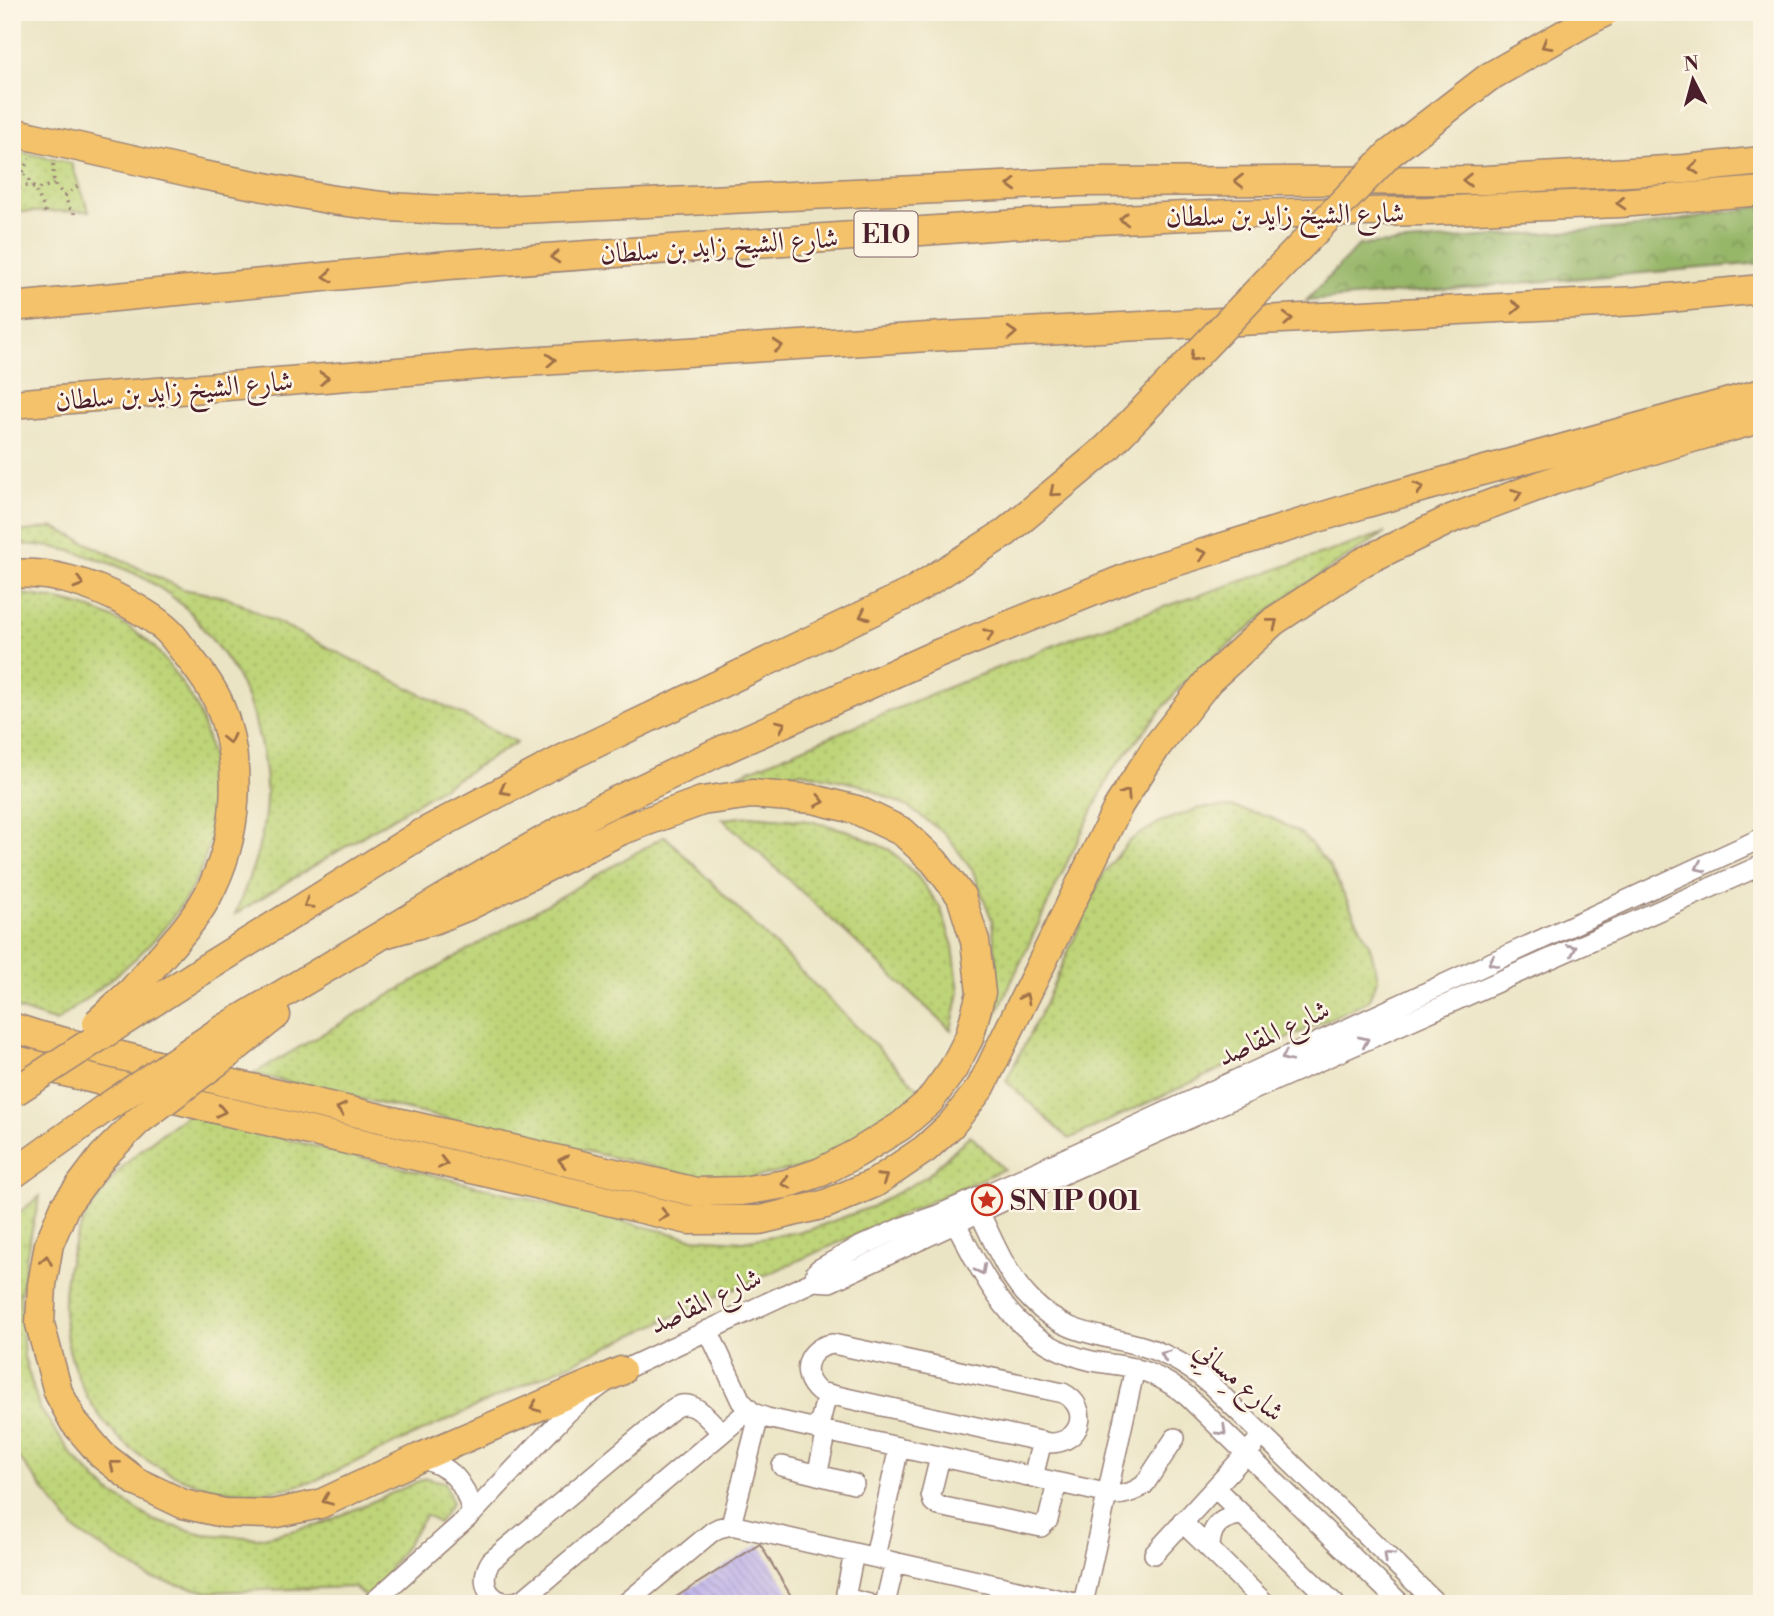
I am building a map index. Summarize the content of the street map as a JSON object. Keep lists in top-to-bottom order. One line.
{"streets":{"highway":["شارع الشيخ زايد بن سلطان","E10"],"street":["شارع المقاصد","شارع مِسانِي"]},"crossings":[["شارع المقاصد","شارع مِسانِي"]],"places":{"place":["SN IP 001"]},"north":"top"}
